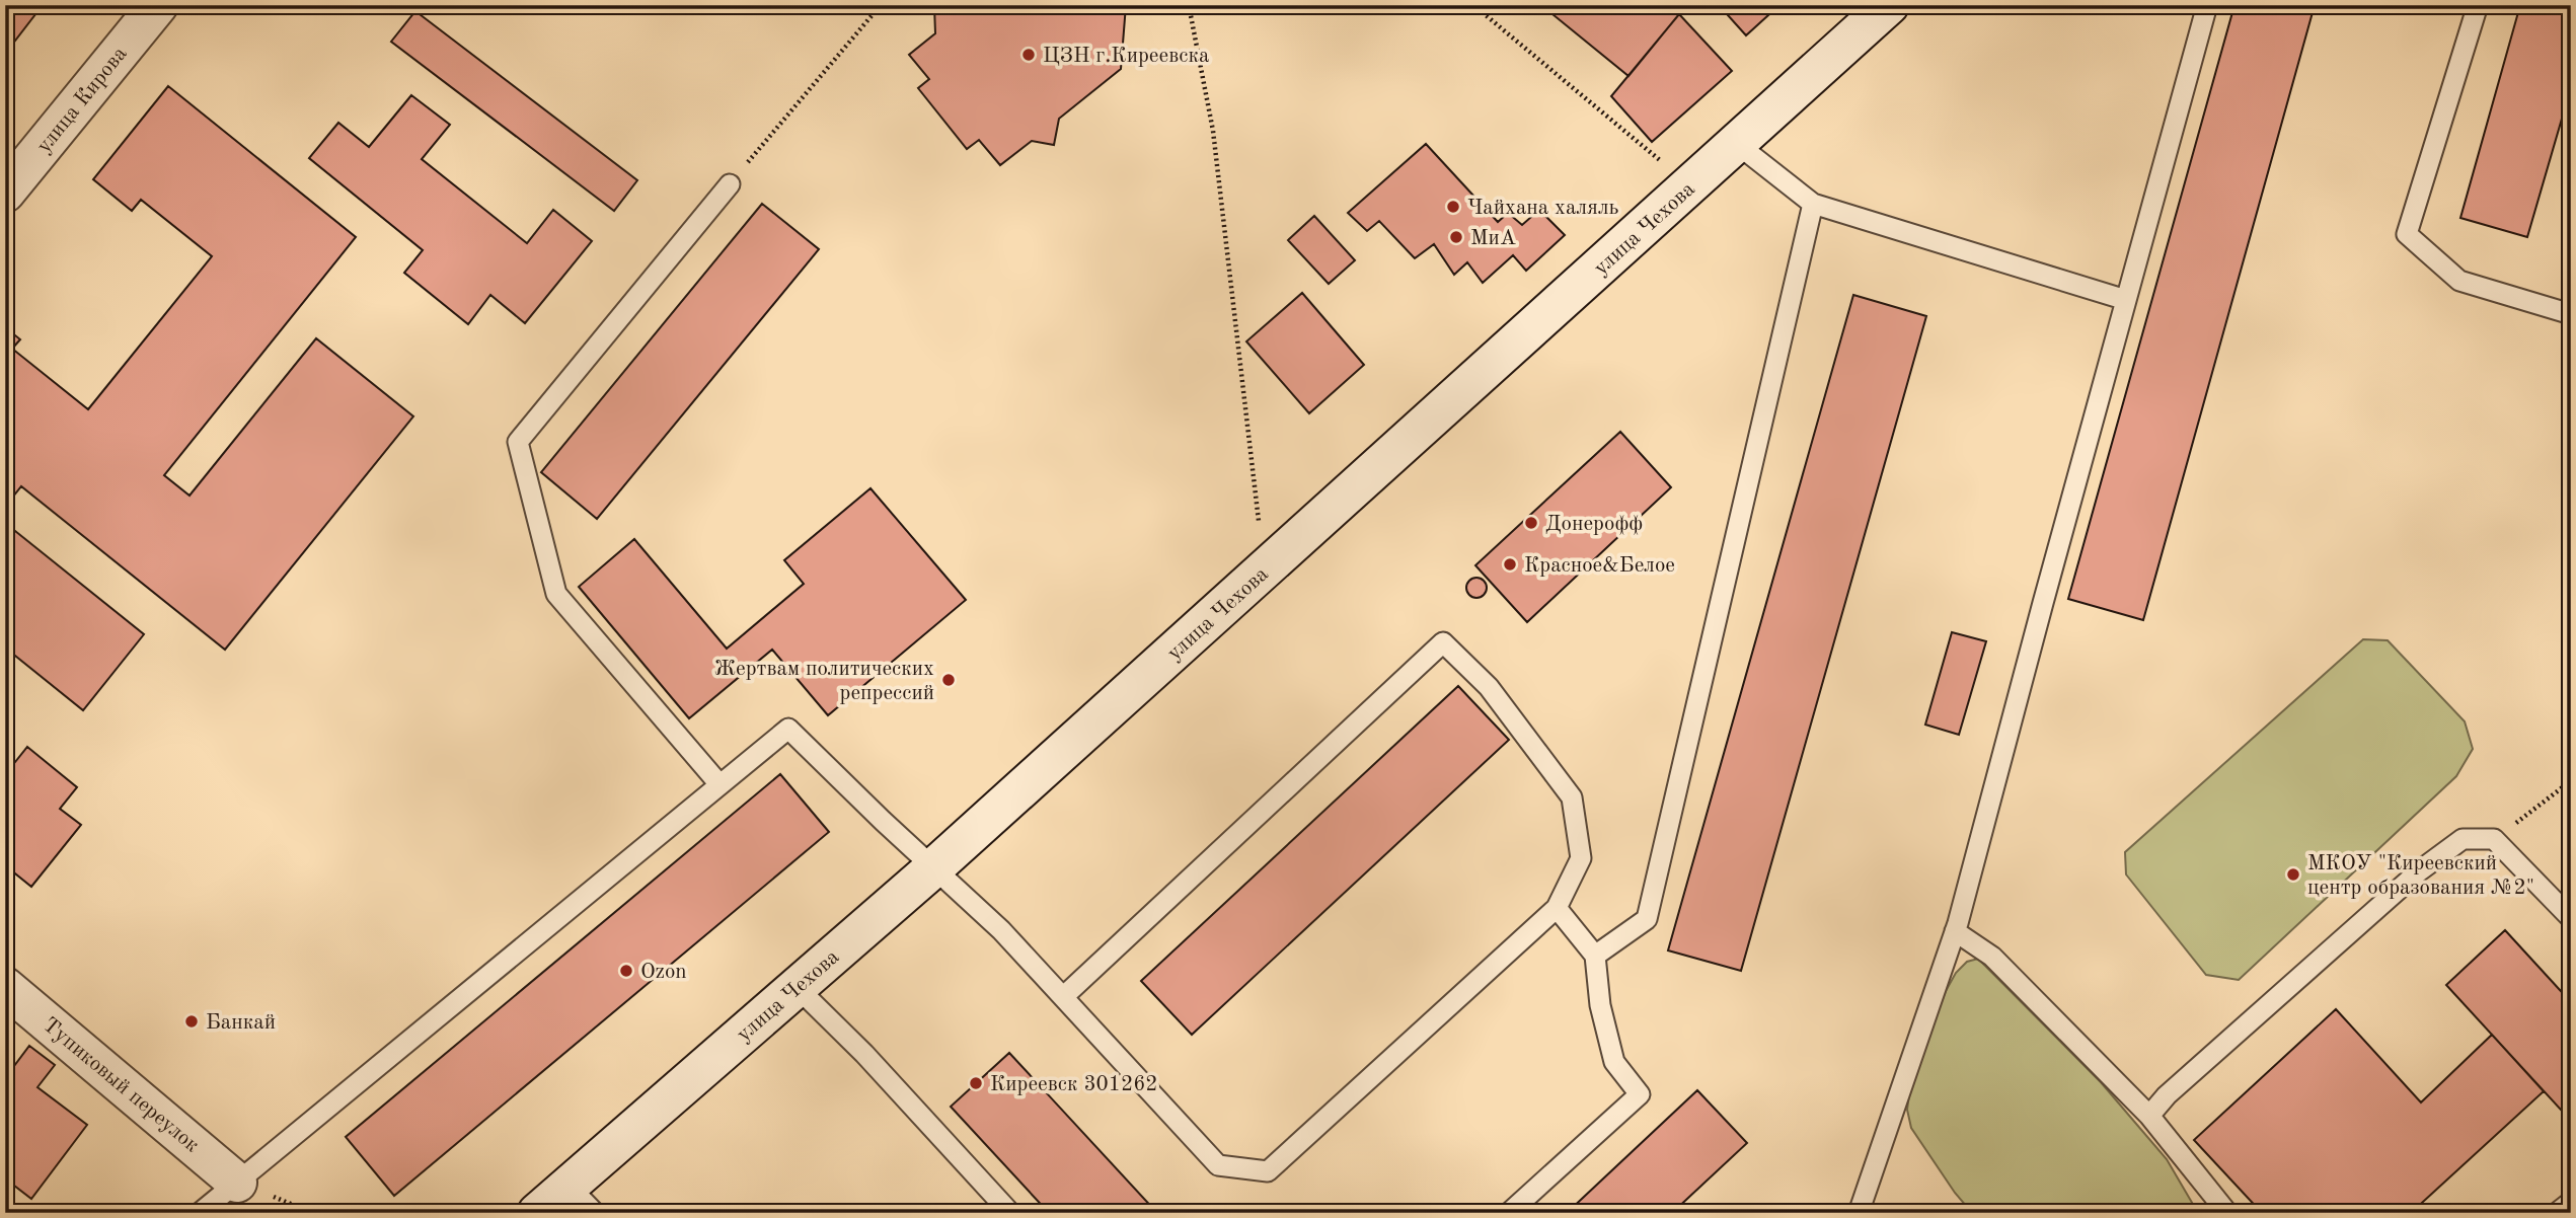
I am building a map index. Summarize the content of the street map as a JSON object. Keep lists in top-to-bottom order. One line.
{"streets":{"main road":["улица Кирова","улица Чехова","Тупиковый переулок"]},"places":["ЦЗН г.Киреевска","Чайхана халяль","МиА","Донерофф","Красное&Белое","Жертвам политических репрессий","МКОУ \"Киреевский центр образования №2\"","Ozon","Банкай","Киреевск 301262"]}
